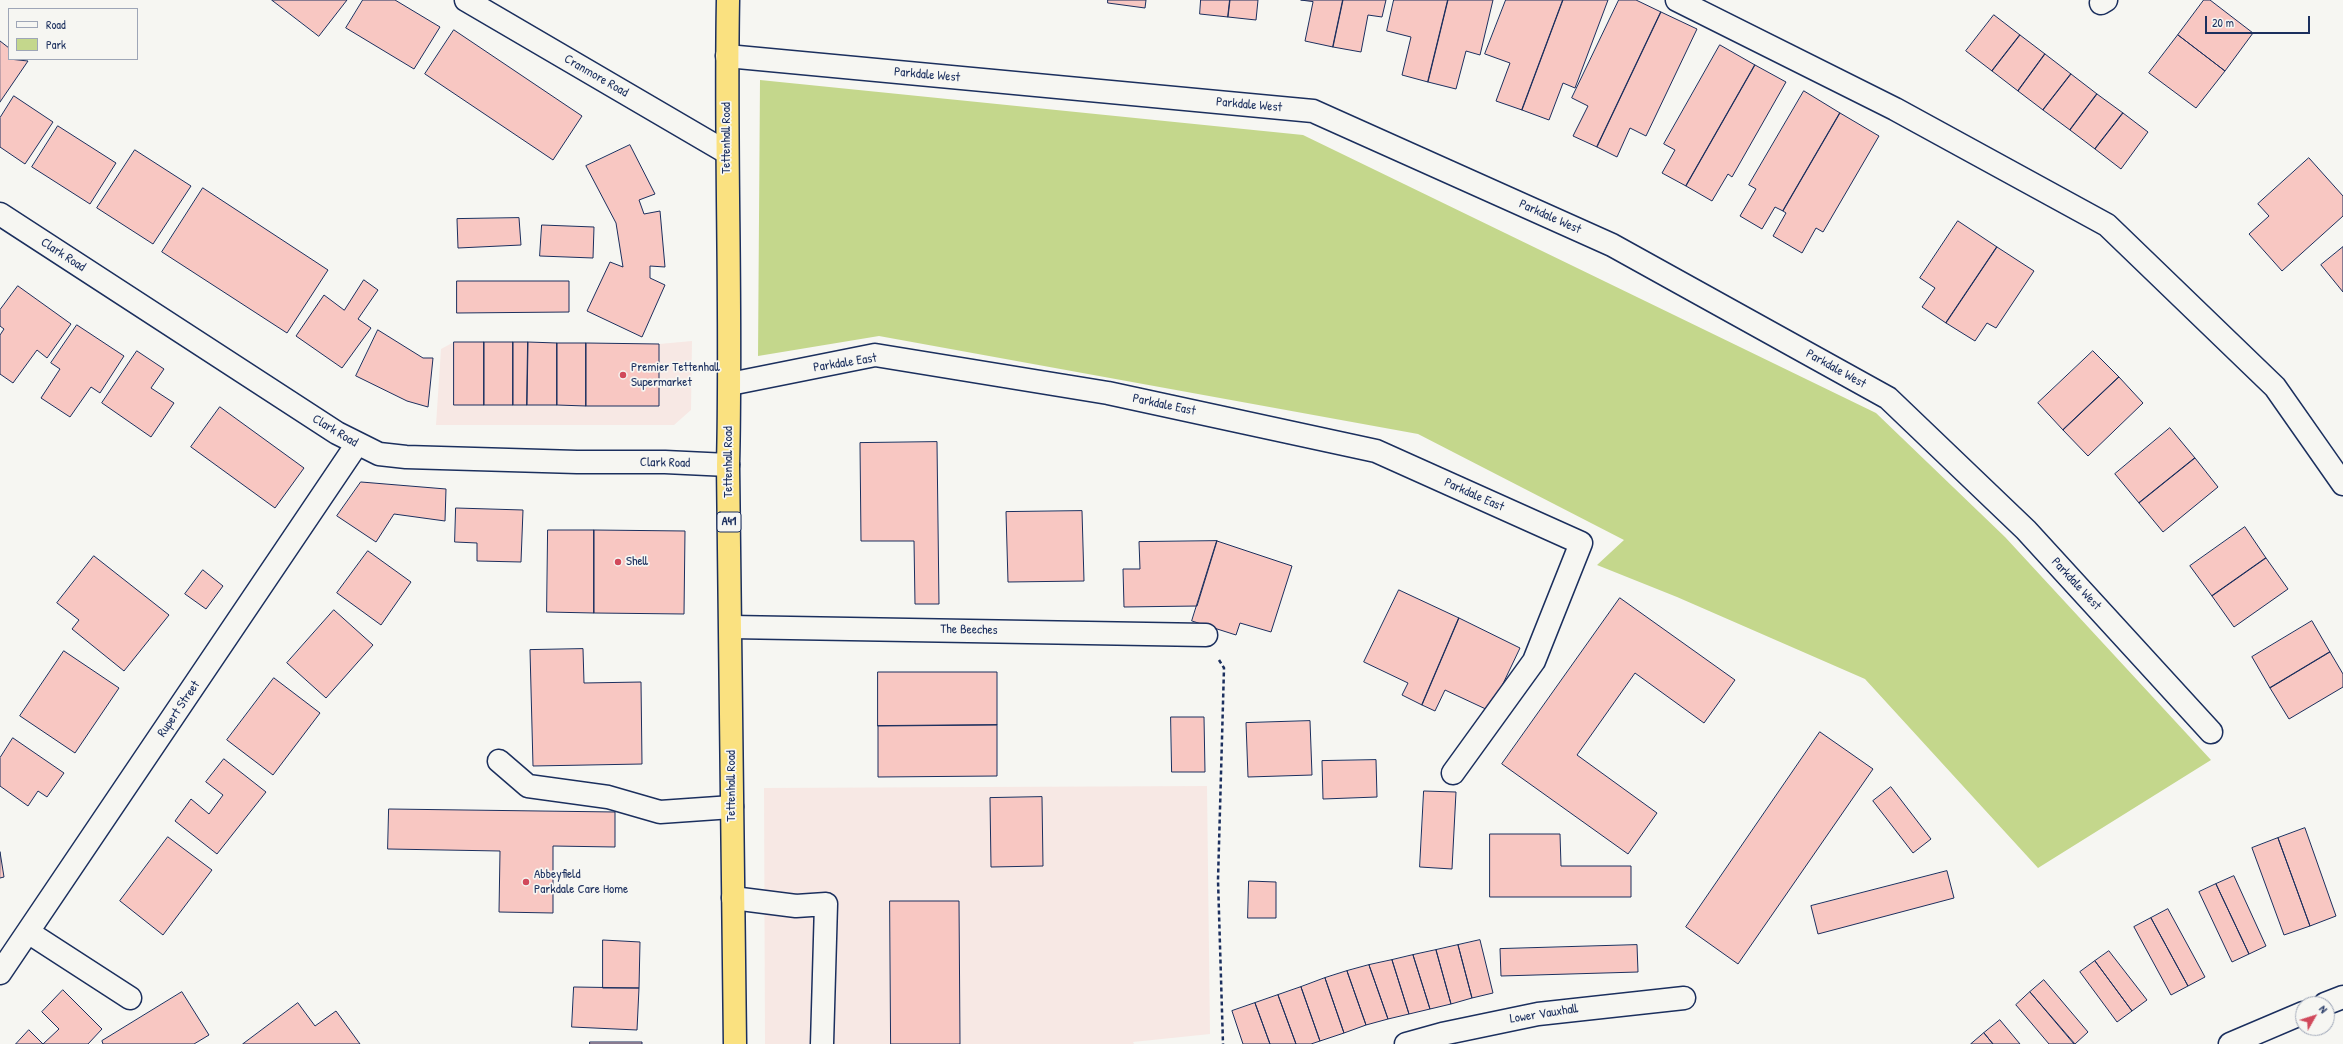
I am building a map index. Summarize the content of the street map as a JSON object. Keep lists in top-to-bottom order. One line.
{"streets":{"highway":["Tettenhall Road","A41"],"street":["Parkdale West","Cranmore Road","Clark Road","Parkdale East","The Beeches","Rupert Street","Lower Vauxhall"]},"crossings":[["Parkdale West","Tettenhall Road"],["Cranmore Road","Tettenhall Road"],["Tettenhall Road","Clark Road"],["Tettenhall Road","Parkdale East"],["Tettenhall Road","The Beeches"],["Clark Road","Rupert Street"]],"places":["Premier Tettenhall Supermarket","Shell","Abbeyfield Parkdale Care Home"],"legend":["Road","Park"],"scale_bar":"20 m","north":"top right"}
